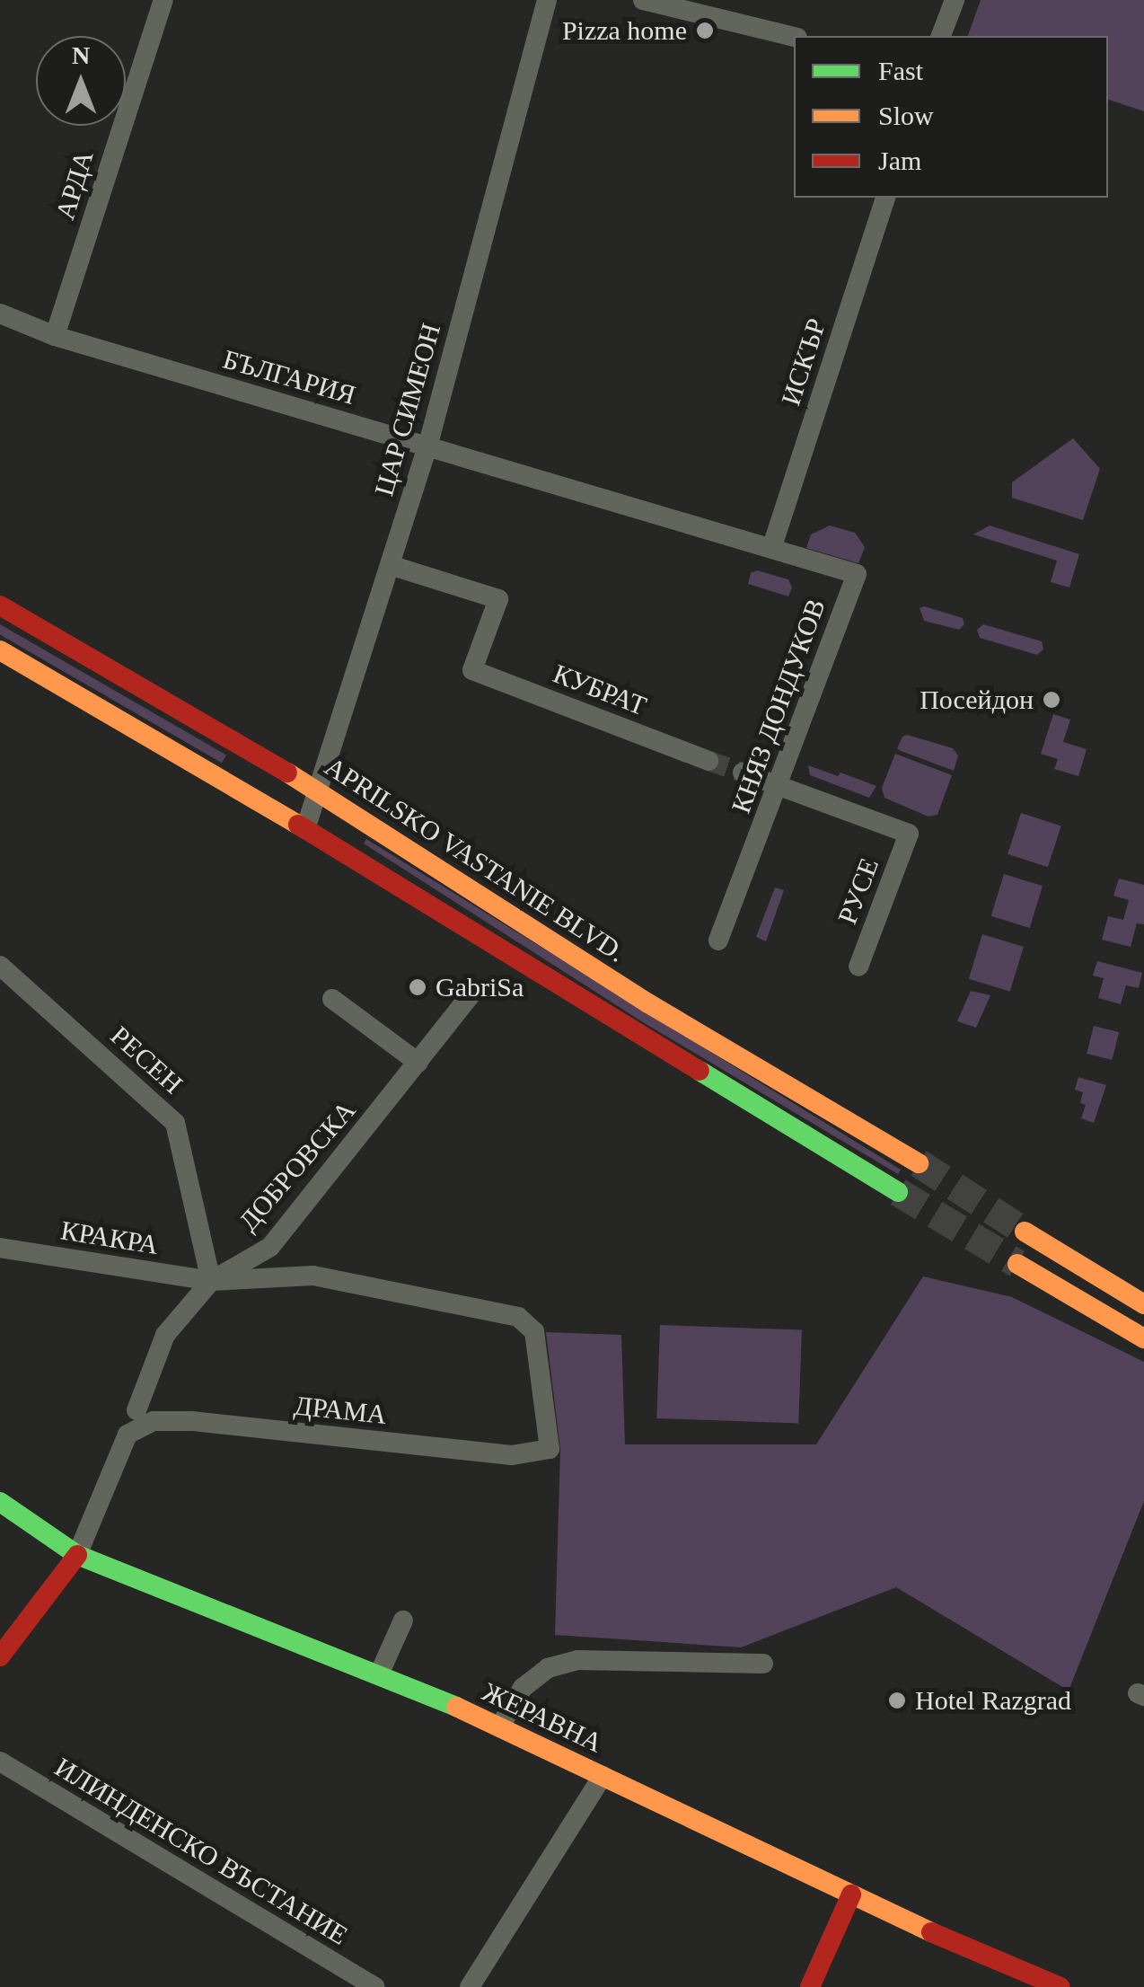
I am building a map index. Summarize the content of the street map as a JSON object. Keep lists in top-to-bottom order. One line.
{"streets":{"street":["АРДА","ИСКЪР","БЪЛГАРИЯ","ЦАР СИМЕОН","КУБРАТ","КНЯЗ ДОНДУКОВ","APRILSKO VASTANIE BLVD.","РУСЕ","РЕСЕН","ДОБРОВСКА","КРАКРА","ДРАМА","ЖЕРАВНА","ИЛИНДЕНСКО ВЪСТАНИЕ"]},"crossings":[["АРДА","БЪЛГАРИЯ"],["ИСКЪР","БЪЛГАРИЯ"],["ИСКЪР","КНЯЗ ДОНДУКОВ"],["БЪЛГАРИЯ","ЦАР СИМЕОН"],["БЪЛГАРИЯ","КНЯЗ ДОНДУКОВ"],["ЦАР СИМЕОН","КУБРАТ"],["ЦАР СИМЕОН","APRILSKO VASTANIE BLVD."],["КНЯЗ ДОНДУКОВ","РУСЕ"],["РЕСЕН","ДОБРОВСКА"],["РЕСЕН","КРАКРА"],["ДОБРОВСКА","КРАКРА"],["КРАКРА","ДРАМА"],["ДРАМА","ЖЕРАВНА"]],"places":["Pizza home","Посейдон","GabriSa","Hotel Razgrad"],"legend":["Fast","Slow","Jam"],"north":"top"}
